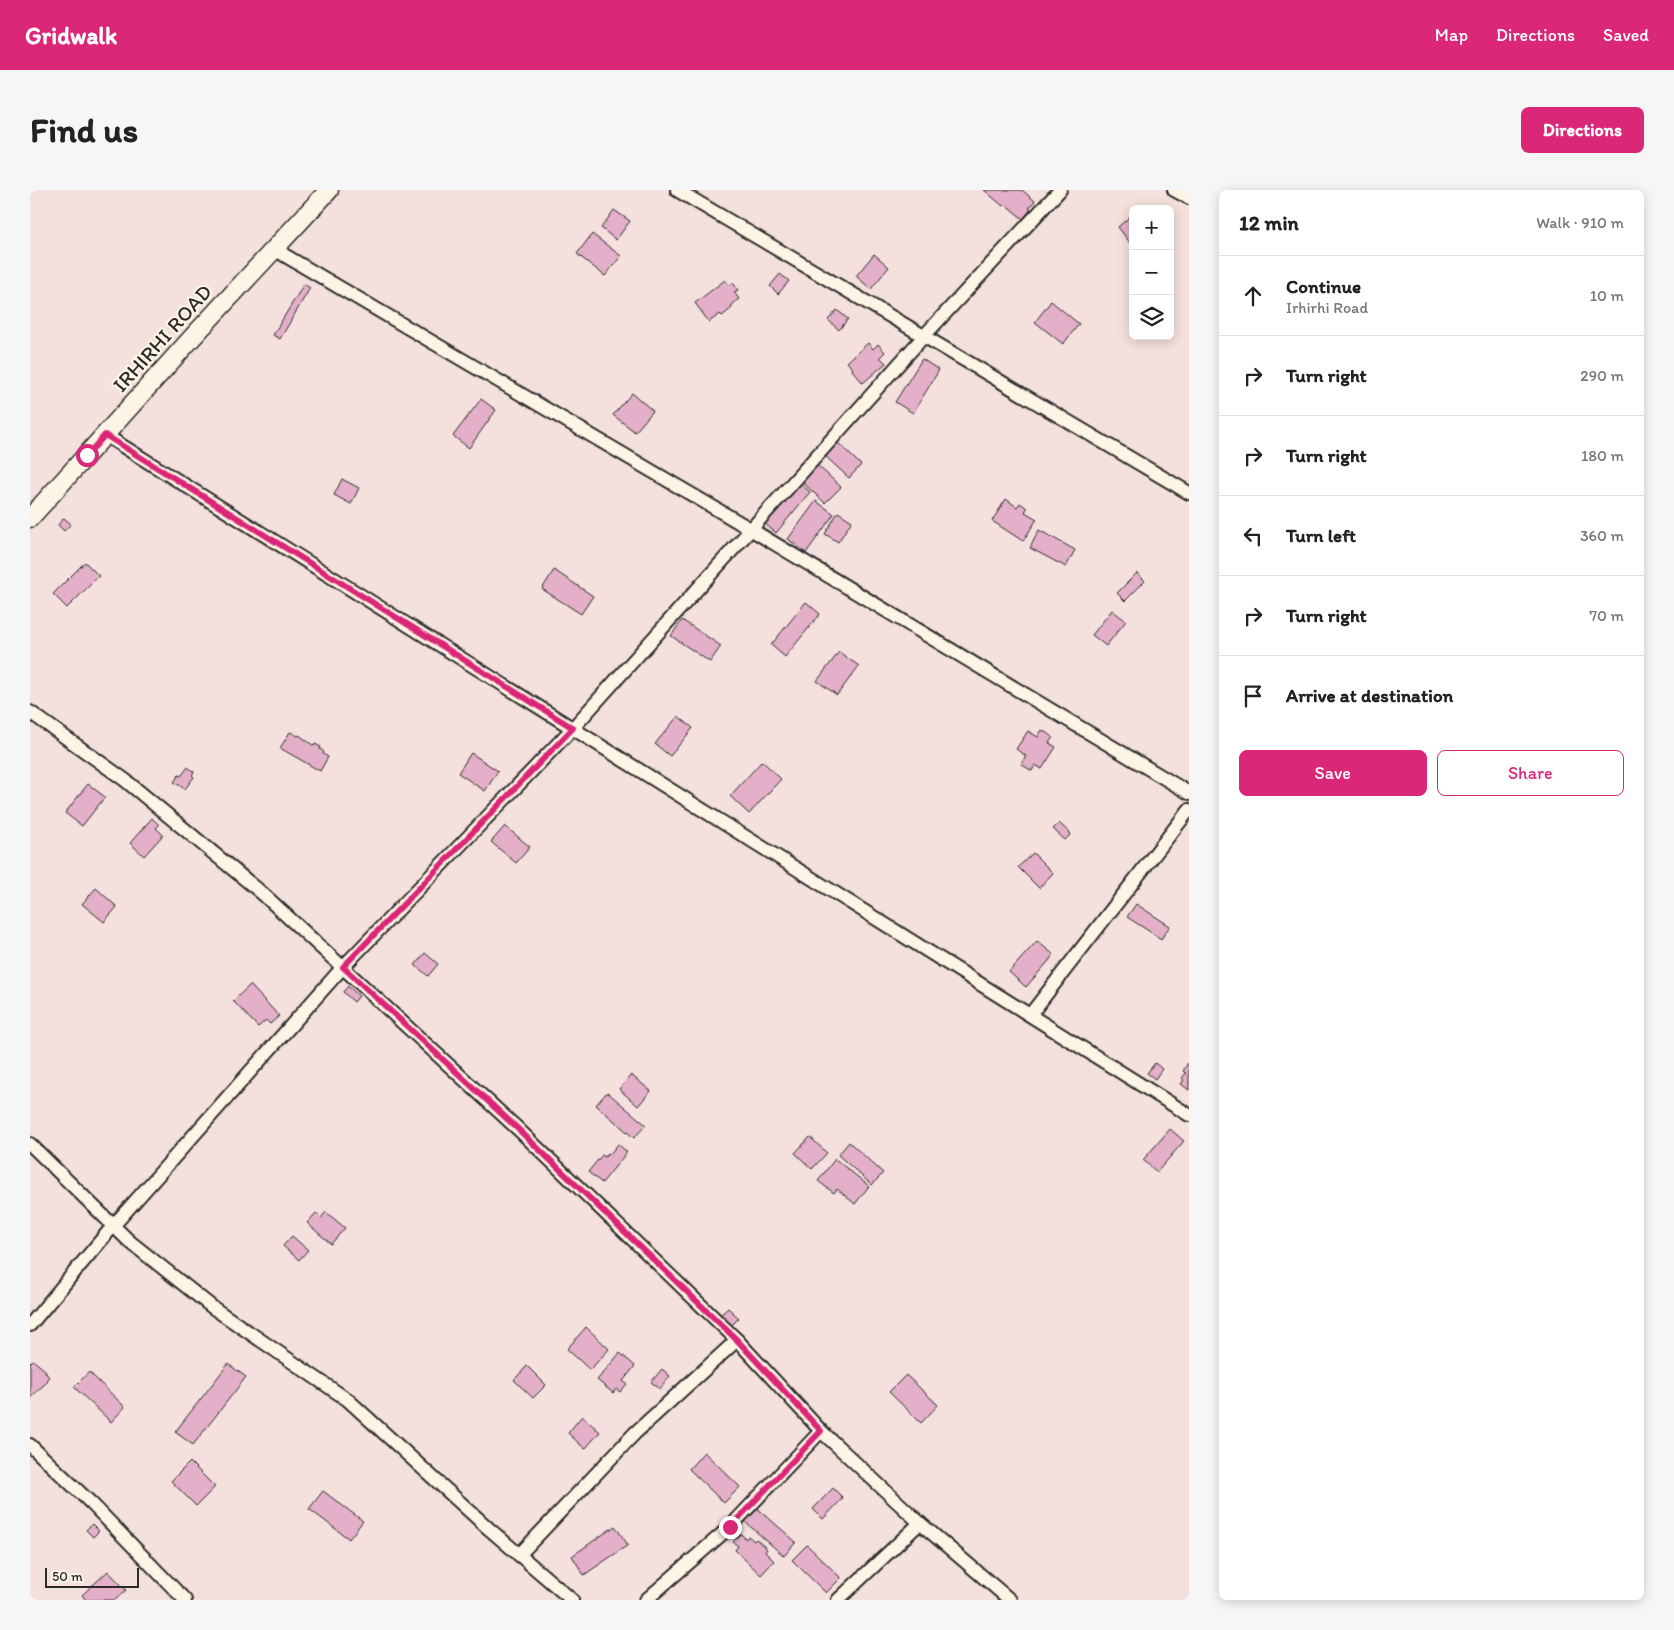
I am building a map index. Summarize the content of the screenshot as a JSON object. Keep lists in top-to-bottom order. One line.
{"streets":{"street":["IRHIRHI ROAD"]},"scale_bar":"50 m","page":{"header":"Gridwalk","nav":["Map","Directions","Saved"],"buttons":["Directions",["Save","Share"]],"title":"Find us","heading":["12 min","Walk · 910 m"],"map_buttons":["+","−"],"list":[["Continue","Irhirhi Road","10 m"],["Turn right","290 m"],["Turn right","180 m"],["Turn left","360 m"],["Turn right","70 m"],"Arrive at destination"],"scale":"50 m"}}
